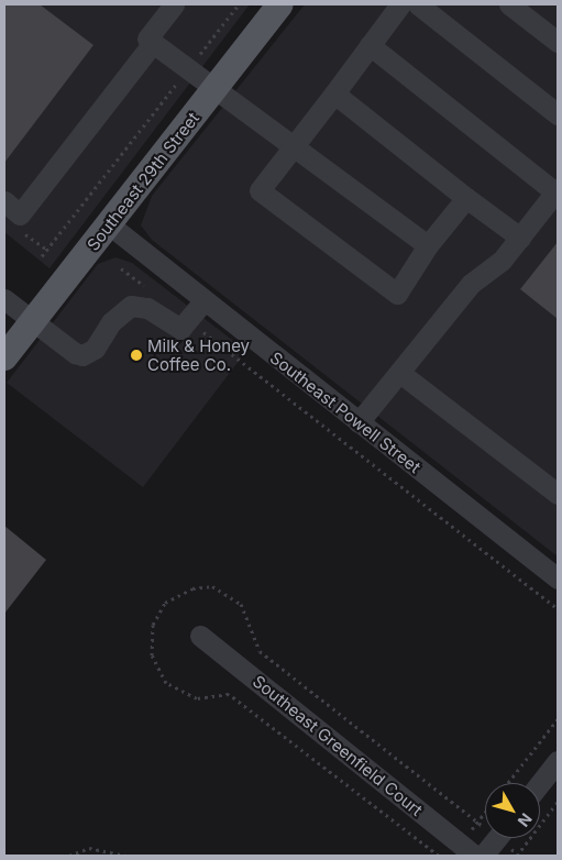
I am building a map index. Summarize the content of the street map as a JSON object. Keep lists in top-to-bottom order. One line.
{"streets":{"main road":["Southeast 29th Street"],"street":["Southeast Powell Street","Southeast Greenfield Court"]},"crossings":[["Southeast 29th Street","Southeast Powell Street"]],"places":["Milk & Honey Coffee Co."],"north":"bottom right"}
